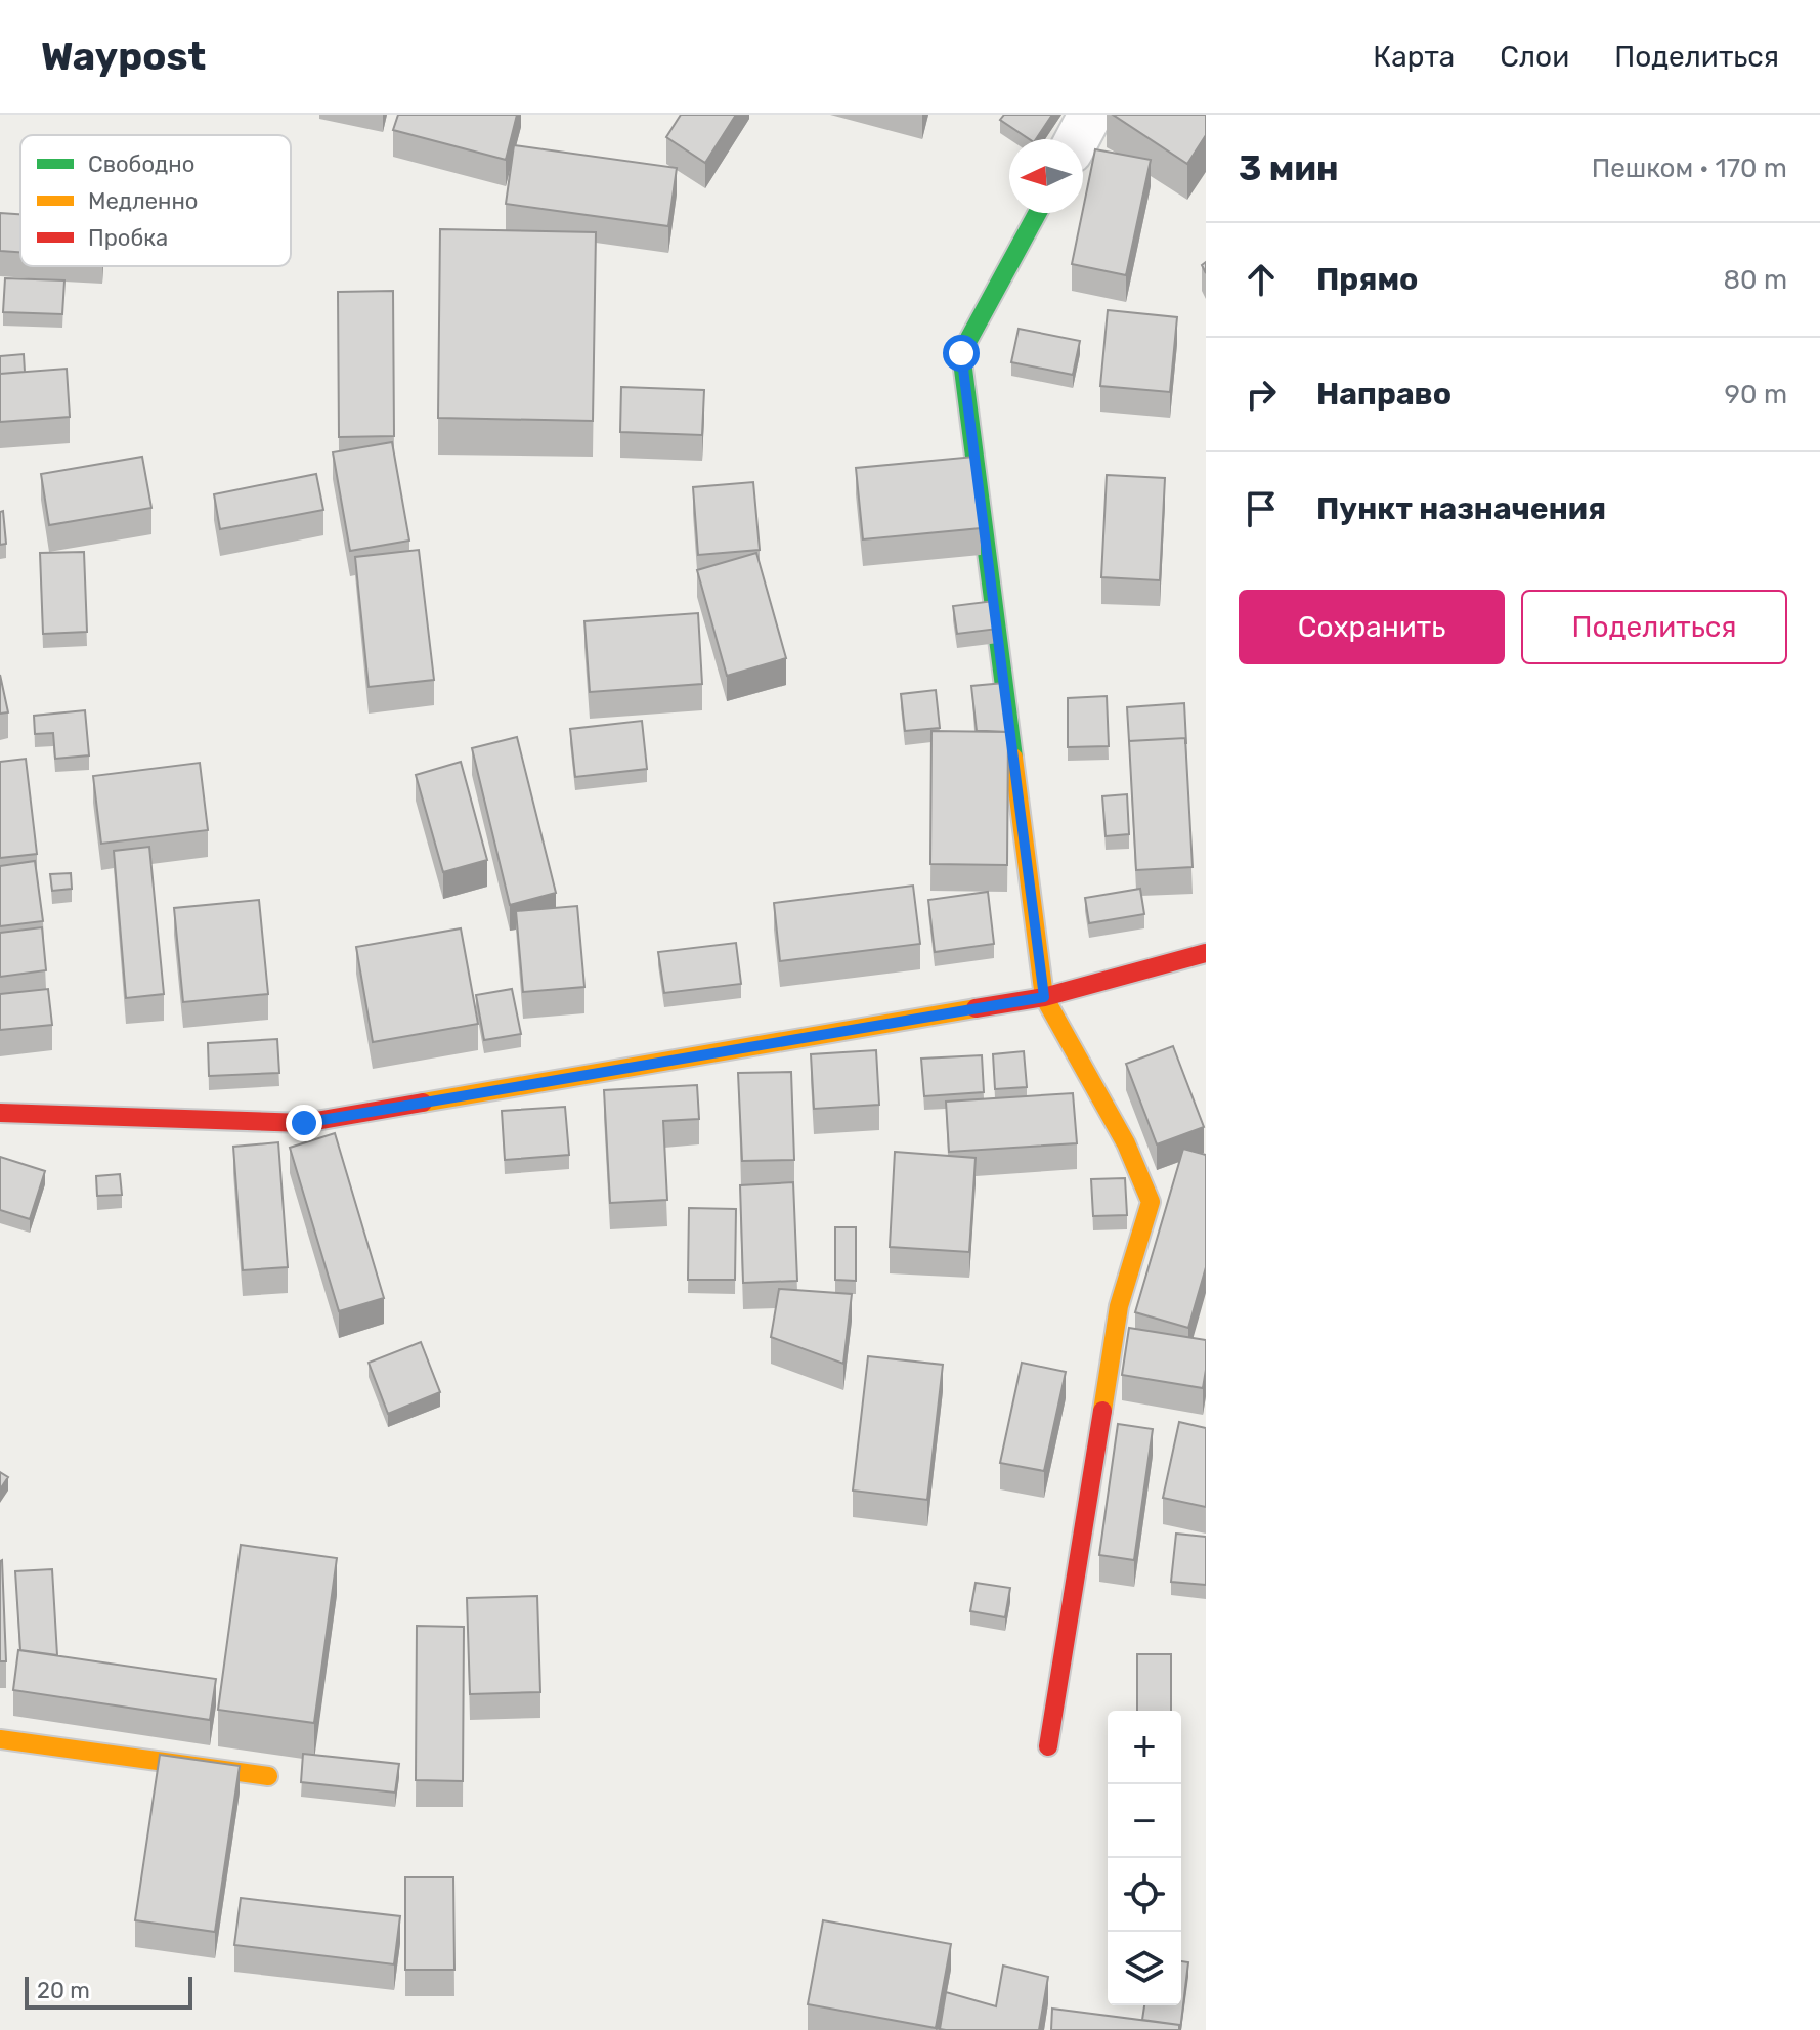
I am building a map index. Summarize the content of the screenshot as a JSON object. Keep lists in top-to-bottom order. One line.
{"legend":["Свободно","Медленно","Пробка"],"scale_bar":"20 m","north":"left","page":{"header":"Waypost","nav":["Карта","Слои","Поделиться"],"heading":["3 мин","Пешком · 170 m"],"list":[["Прямо","80 m"],["Направо","90 m"],"Пункт назначения"],"buttons":["Сохранить","Поделиться"],"map_buttons":["+","−"],"scale":"20 m"}}
